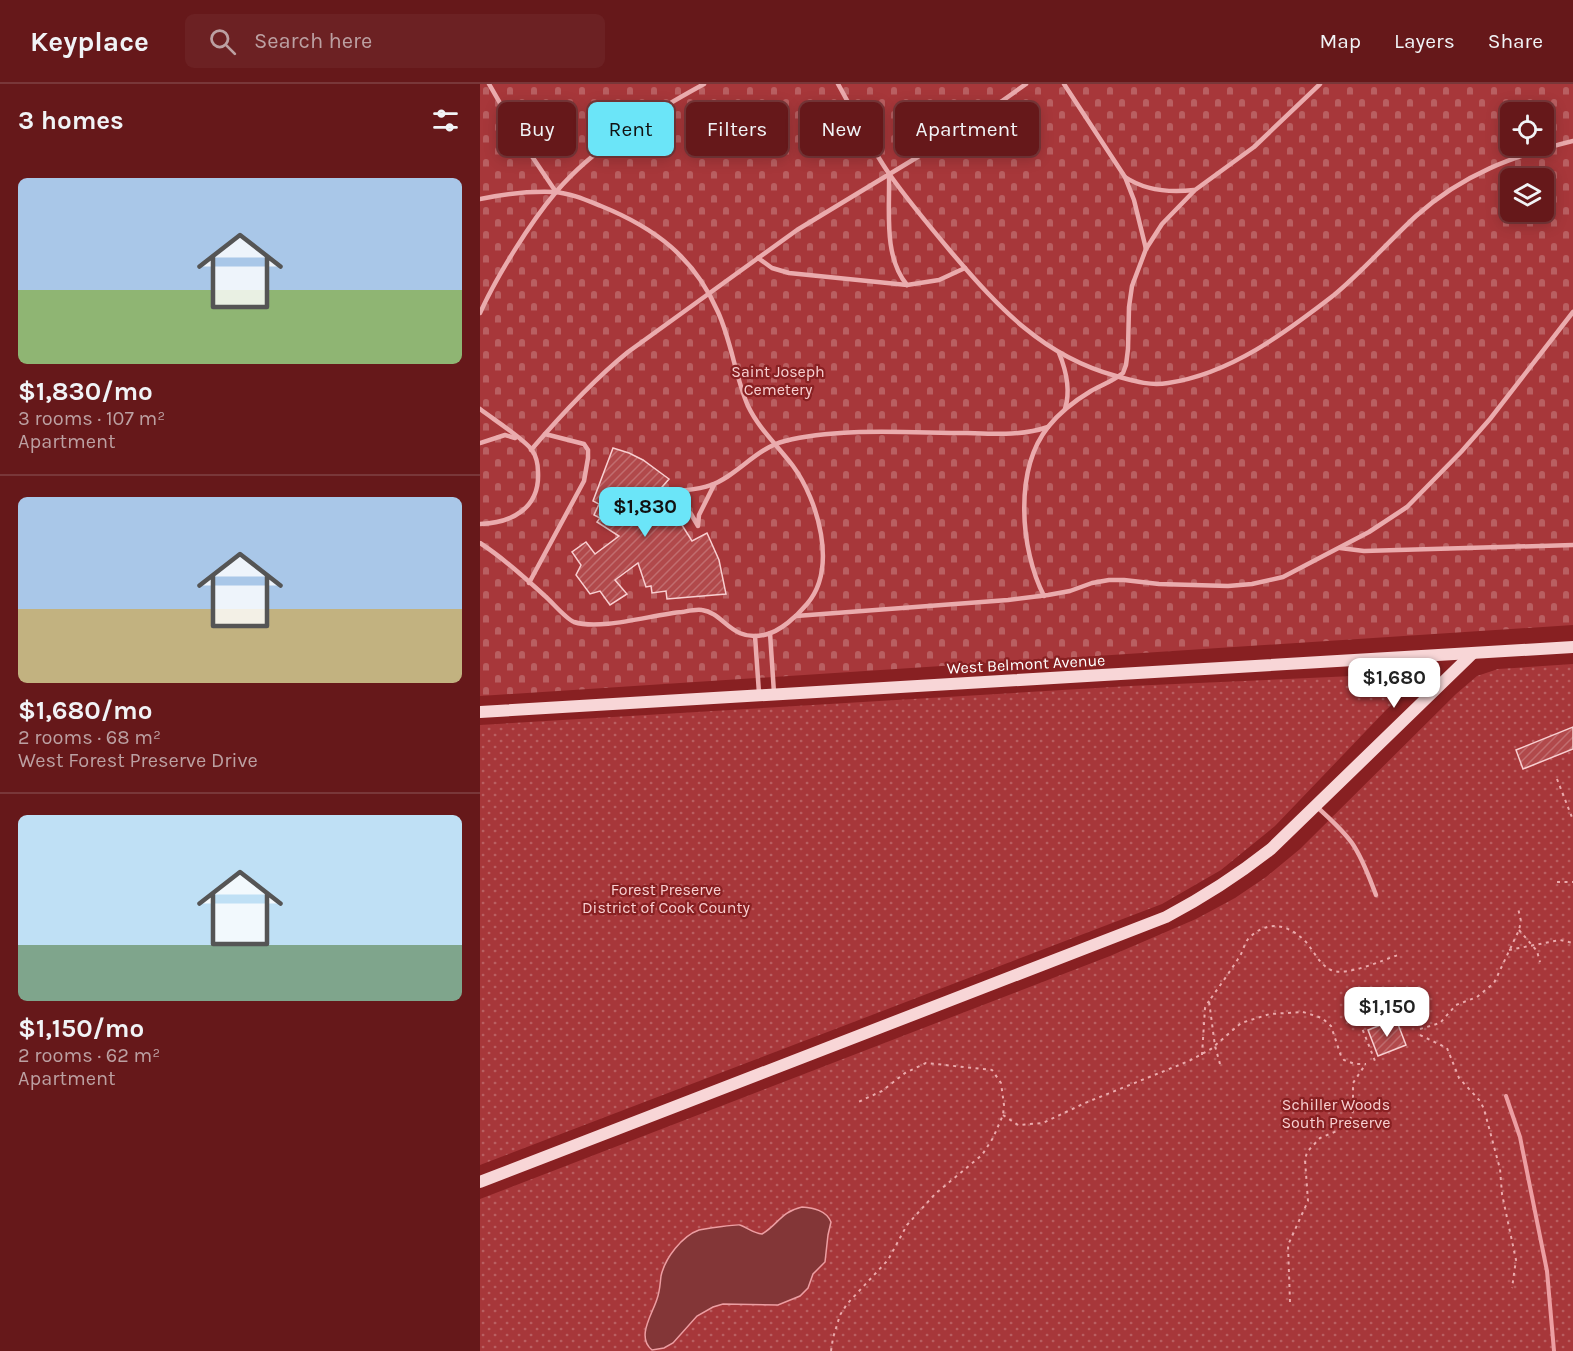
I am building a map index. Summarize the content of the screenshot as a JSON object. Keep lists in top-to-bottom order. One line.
{"streets":{"main road":["West Belmont Avenue"]},"parks":["Saint Joseph Cemetery","Forest Preserve District of Cook County","Schiller Woods South Preserve"],"page":{"header":"Keyplace","search":"Search here","nav":["Map","Layers","Share"],"heading":"3 homes","chip":["Buy","Rent","Filters","New","Apartment"],"list":[{"name":"$1,830/mo","note":"3 rooms · 107 m² · Apartment"},{"name":"$1,680/mo","note":"2 rooms · 68 m² · West Forest Preserve Drive"},{"name":"$1,150/mo","note":"2 rooms · 62 m² · Apartment"}],"price":["$1,830","$1,680","$1,150"]}}
